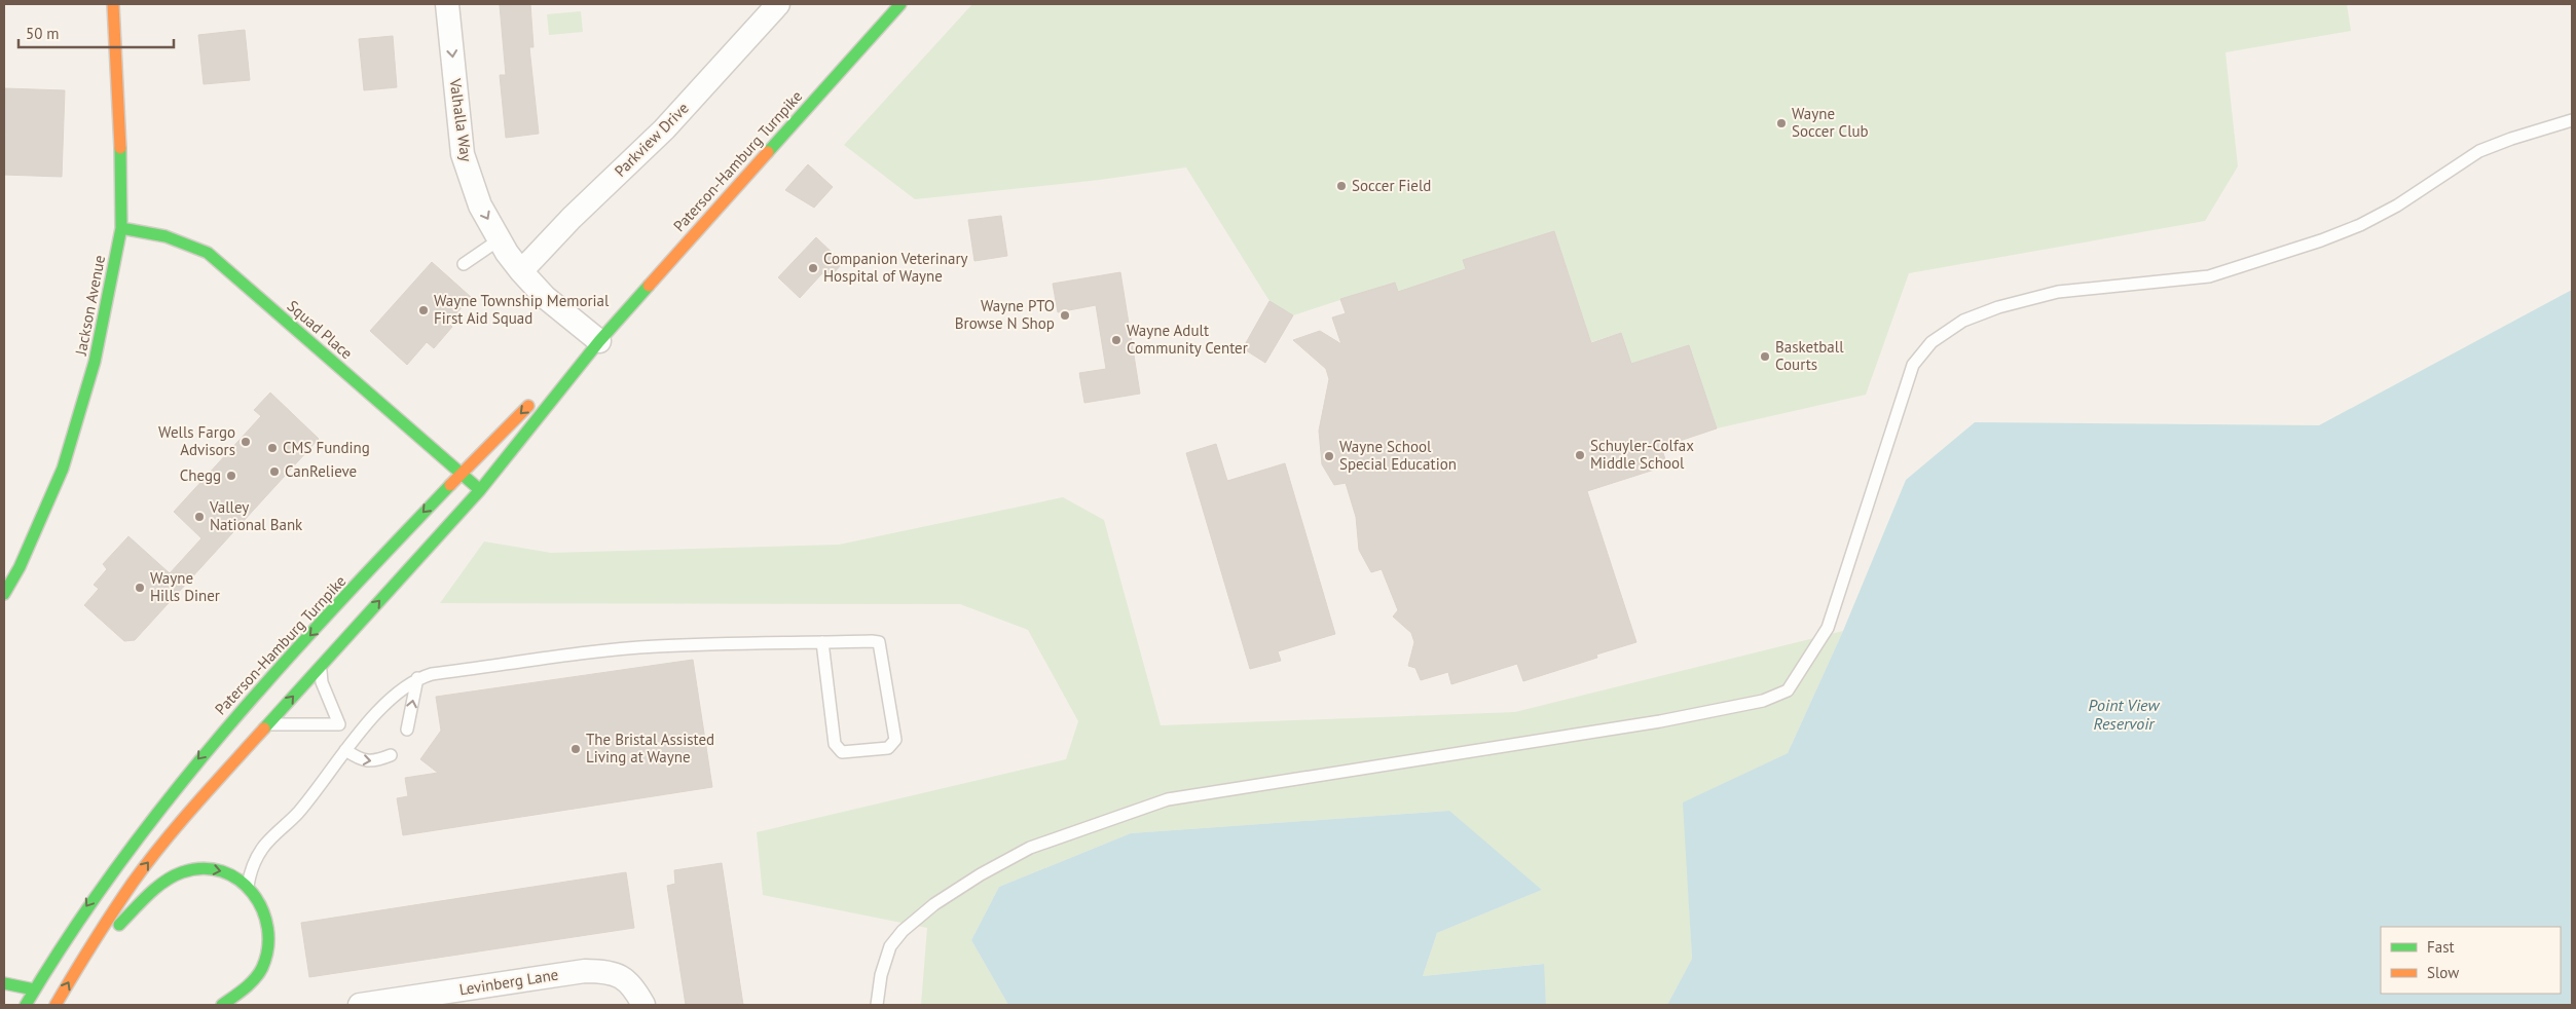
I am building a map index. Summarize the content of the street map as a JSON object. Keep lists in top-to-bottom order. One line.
{"streets":{"main road":["Paterson-Hamburg Turnpike","Jackson Avenue","Squad Place"],"street":["Valhalla Way","Parkview Drive","Levinberg Lane"]},"crossings":[["Valhalla Way","Parkview Drive"],["Valhalla Way","Paterson-Hamburg Turnpike"],["Paterson-Hamburg Turnpike","Squad Place"],["Jackson Avenue","Squad Place"]],"one_way":["Valhalla Way"],"water":["Point View Reservoir"],"places":["Wayne Soccer Club","Soccer Field","Companion Veterinary Hospital of Wayne","Wayne Township Memorial First Aid Squad","Wayne PTO Browse N Shop","Wayne Adult Community Center","Basketball Courts","Wells Fargo Advisors","CMS Funding","Schuyler-Colfax Middle School","Wayne School Special Education","CanRelieve","Chegg","Valley National Bank","Wayne Hills Diner","The Bristal Assisted Living at Wayne"],"legend":["Fast","Slow"],"scale_bar":"50 m"}
